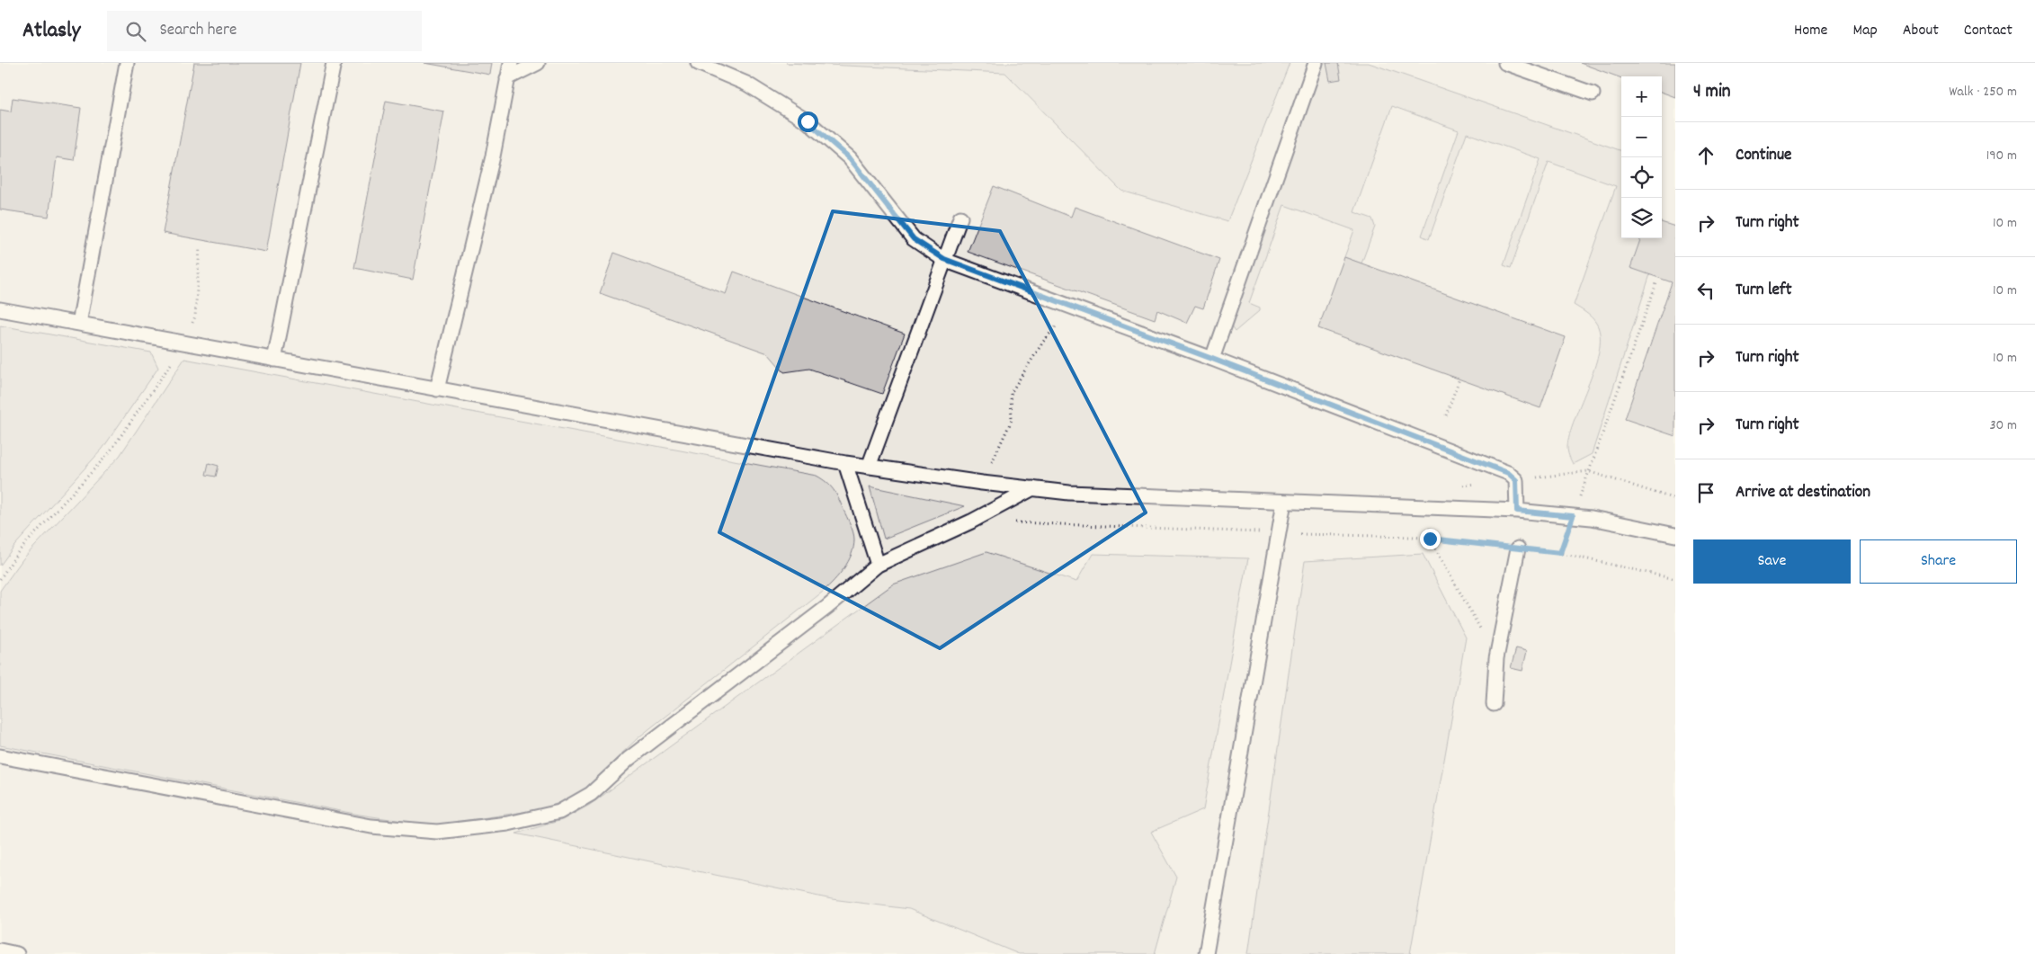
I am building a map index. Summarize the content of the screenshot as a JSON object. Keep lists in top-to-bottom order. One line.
{"page":{"header":"Atlasly","search":"Search here","nav":["Home","Map","About","Contact"],"heading":["4 min","Walk · 250 m"],"map_buttons":["+","−"],"list":[["Continue","190 m"],["Turn right","10 m"],["Turn left","10 m"],["Turn right","10 m"],["Turn right","30 m"],"Arrive at destination"],"buttons":["Save","Share"]}}
